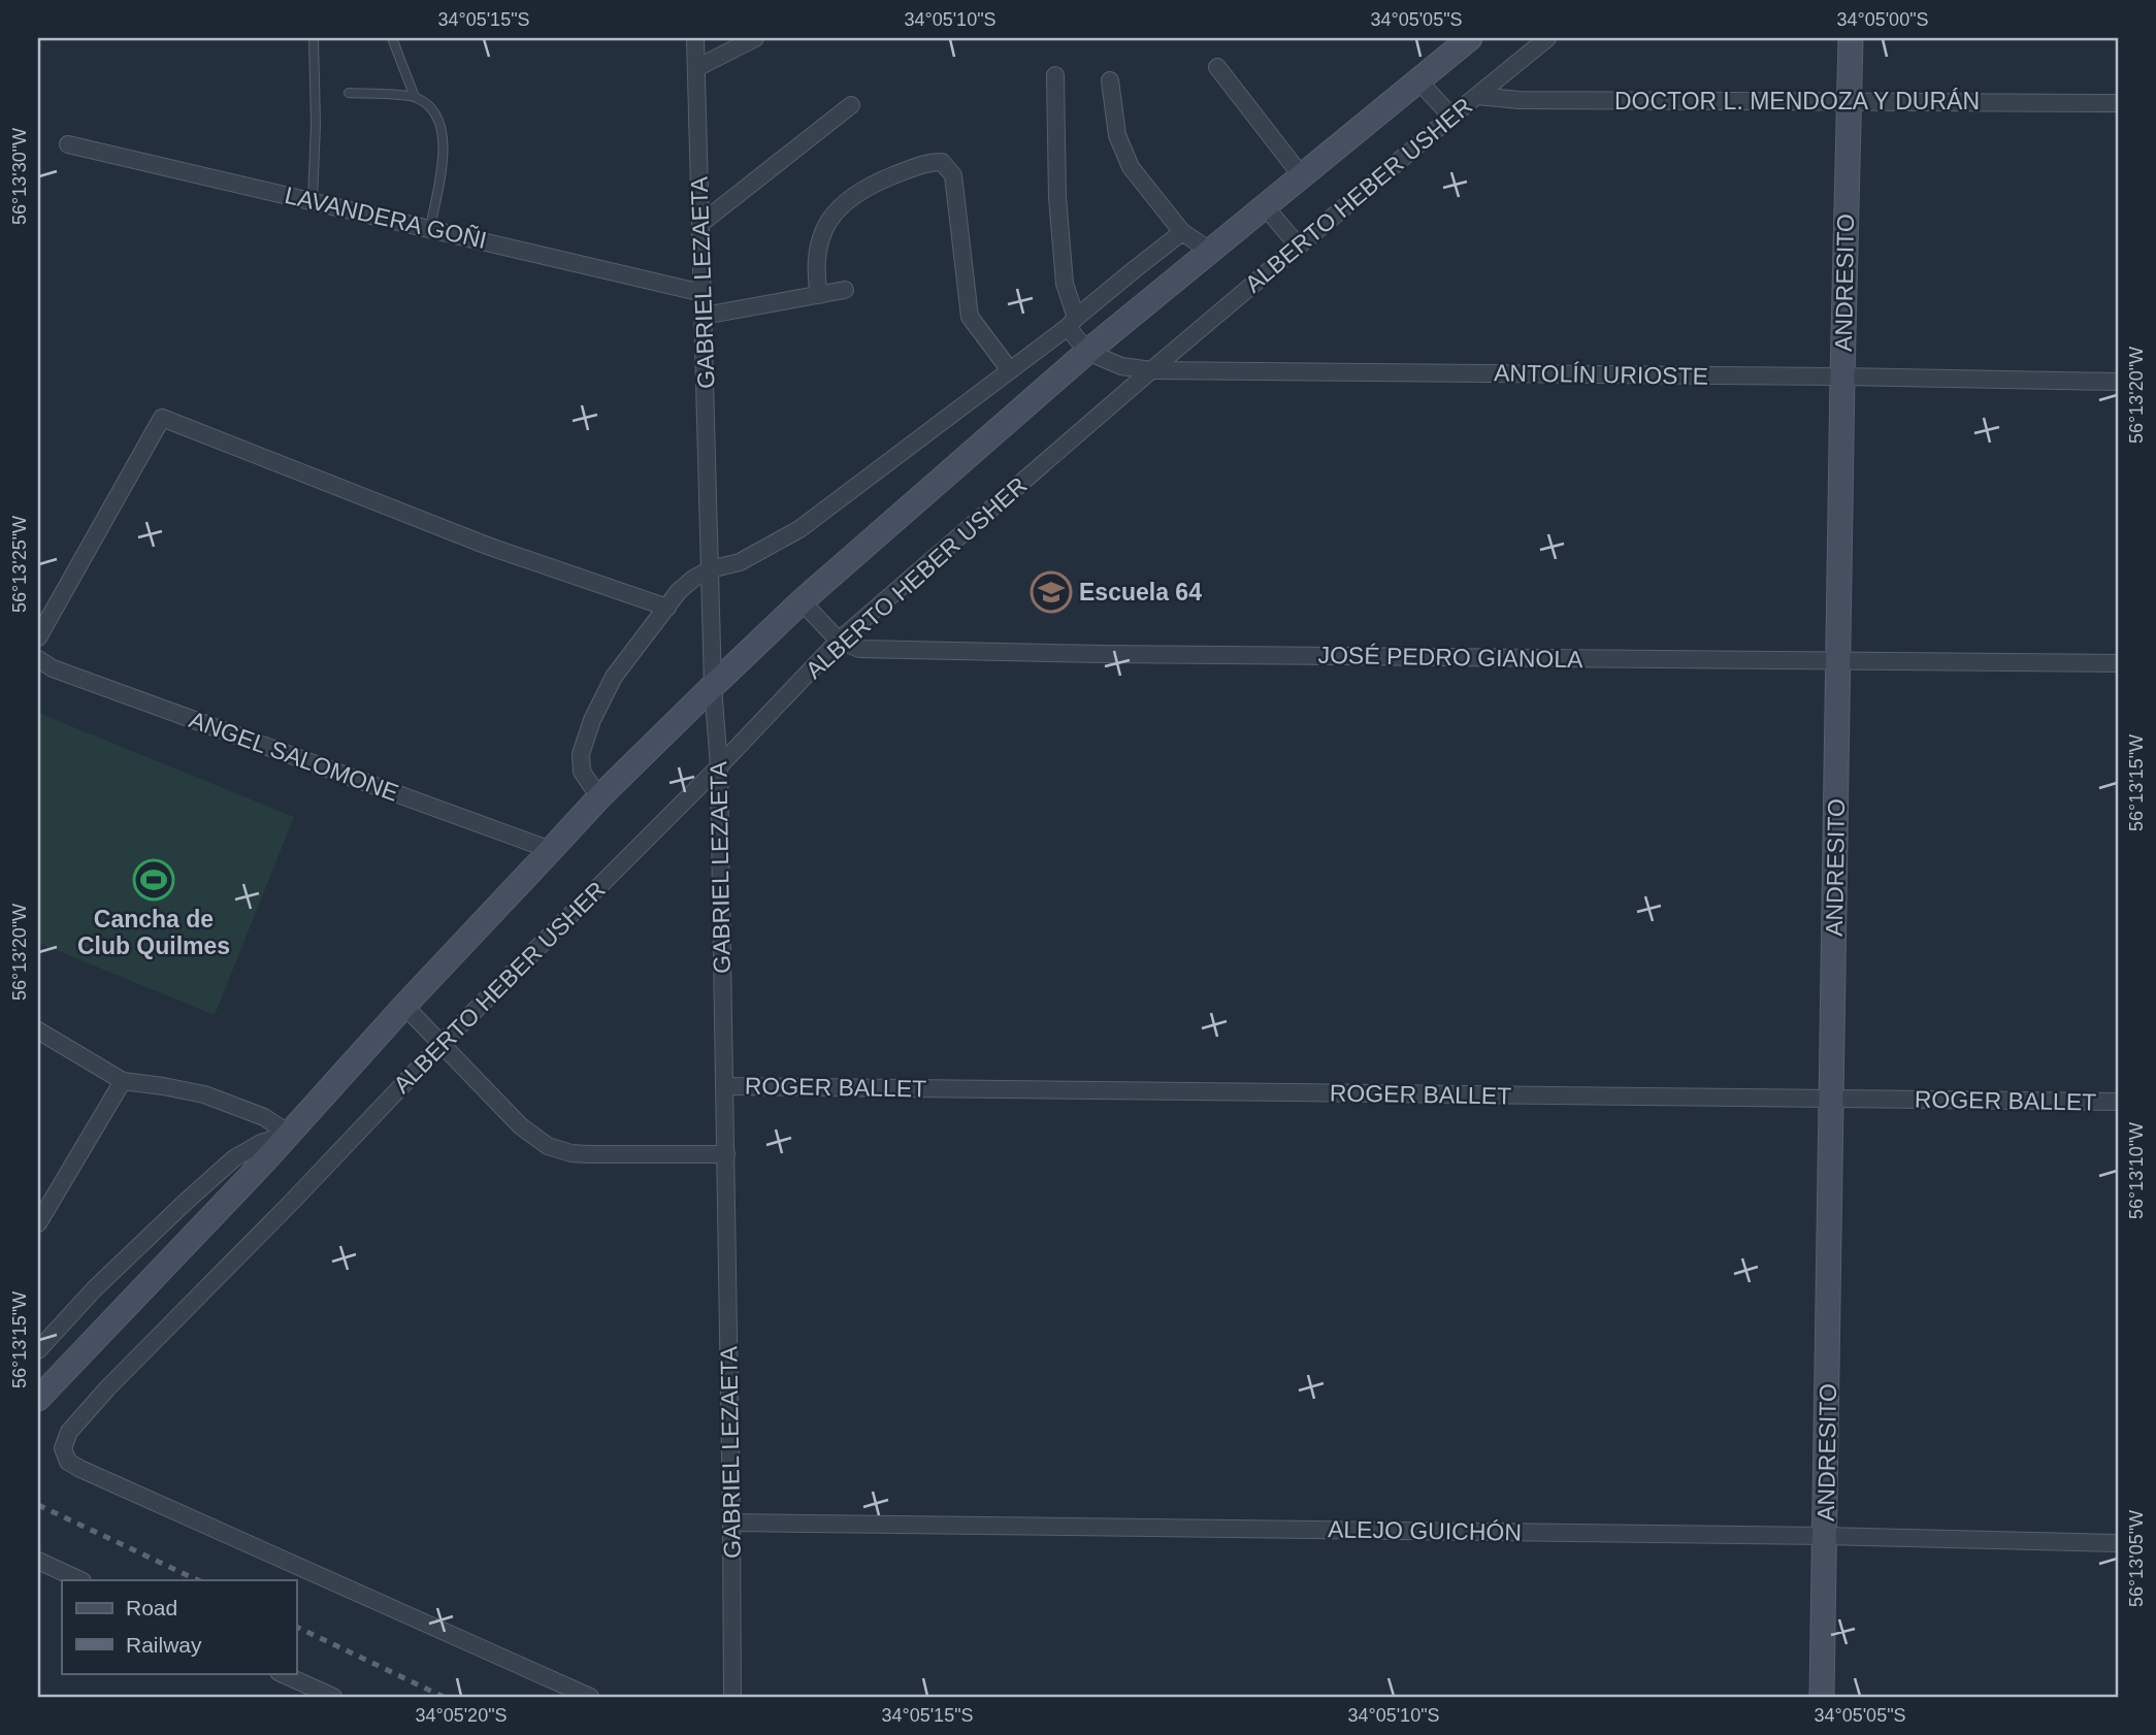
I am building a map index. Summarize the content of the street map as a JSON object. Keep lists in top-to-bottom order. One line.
{"streets":{"street":["DOCTOR L. MENDOZA Y DURÁN","ALBERTO HEBER USHER","LAVANDERA GOÑI","GABRIEL LEZAETA","ANDRESITO","ANTOLÍN URIOSTE","JOSÉ PEDRO GIANOLA","ANGEL SALOMONE","ROGER BALLET","ALEJO GUICHÓN"]},"crossings":[["DOCTOR L. MENDOZA Y DURÁN","ALBERTO HEBER USHER"],["DOCTOR L. MENDOZA Y DURÁN","ANDRESITO"],["ALBERTO HEBER USHER","GABRIEL LEZAETA"],["ALBERTO HEBER USHER","ANTOLÍN URIOSTE"],["ALBERTO HEBER USHER","JOSÉ PEDRO GIANOLA"],["ALBERTO HEBER USHER","ANGEL SALOMONE"],["LAVANDERA GOÑI","GABRIEL LEZAETA"],["GABRIEL LEZAETA","ROGER BALLET"],["GABRIEL LEZAETA","ALEJO GUICHÓN"],["ANDRESITO","ANTOLÍN URIOSTE"],["ANDRESITO","JOSÉ PEDRO GIANOLA"],["ANDRESITO","ROGER BALLET"],["ANDRESITO","ALEJO GUICHÓN"]],"places":{"school or university":["Escuela 64"],"sports":["Cancha de Club Quilmes"]},"legend":["Road","Railway"],"coordinates":["34°05'15\"S","34°05'10\"S","34°05'05\"S","34°05'00\"S","56°13'30\"W","56°13'20\"W","56°13'25\"W","56°13'15\"W","56°13'10\"W","56°13'05\"W","34°05'20\"S"]}
